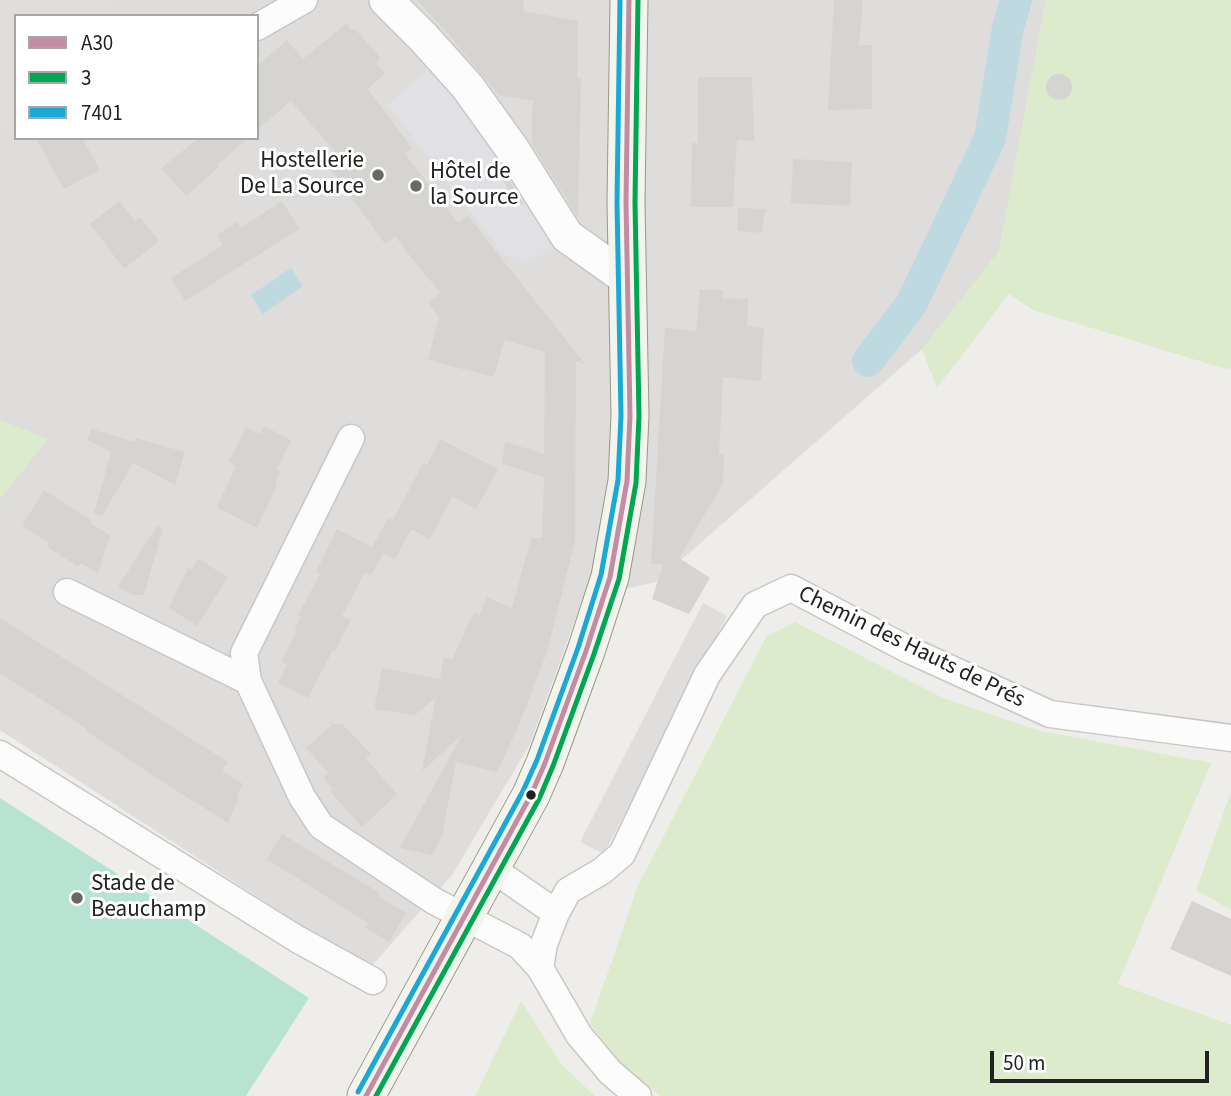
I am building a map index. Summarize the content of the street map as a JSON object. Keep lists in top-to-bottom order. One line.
{"streets":{"street":["Chemin des Hauts de Prés"]},"places":["Hostellerie De La Source","Hôtel de la Source","Stade de Beauchamp"],"lines":["transit line A30","transit line 3","transit line 7401"],"legend":["A30","3","7401"],"scale_bar":"50 m"}
